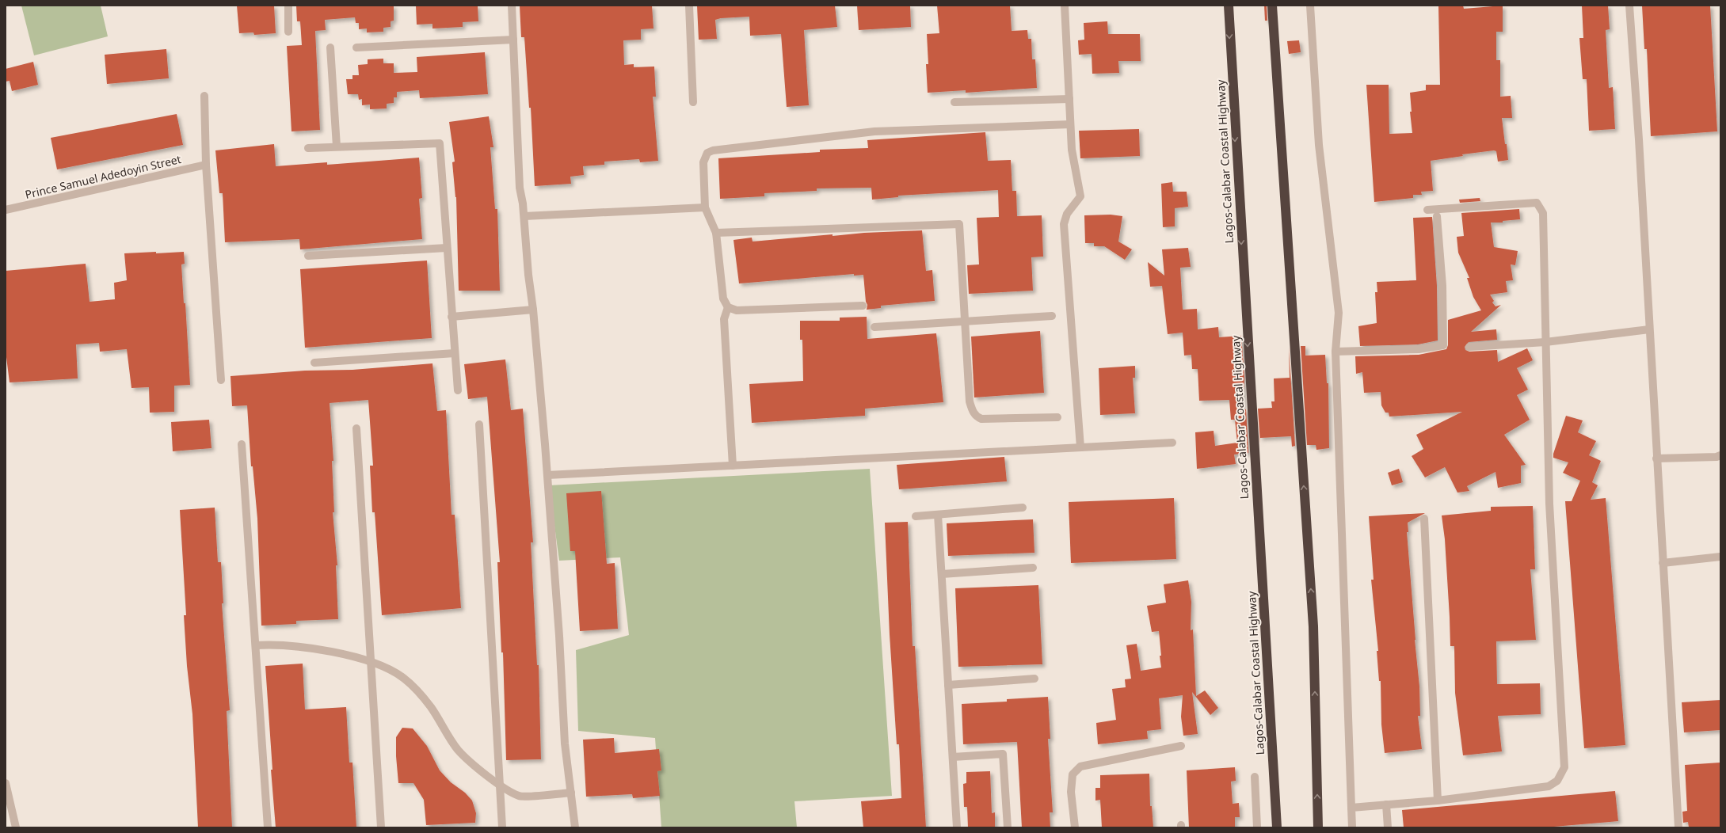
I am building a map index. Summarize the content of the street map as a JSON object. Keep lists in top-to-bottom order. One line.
{"streets":{"highway":["Lagos-Calabar Coastal Highway"],"street":["Prince Samuel Adedoyin Street"]}}
